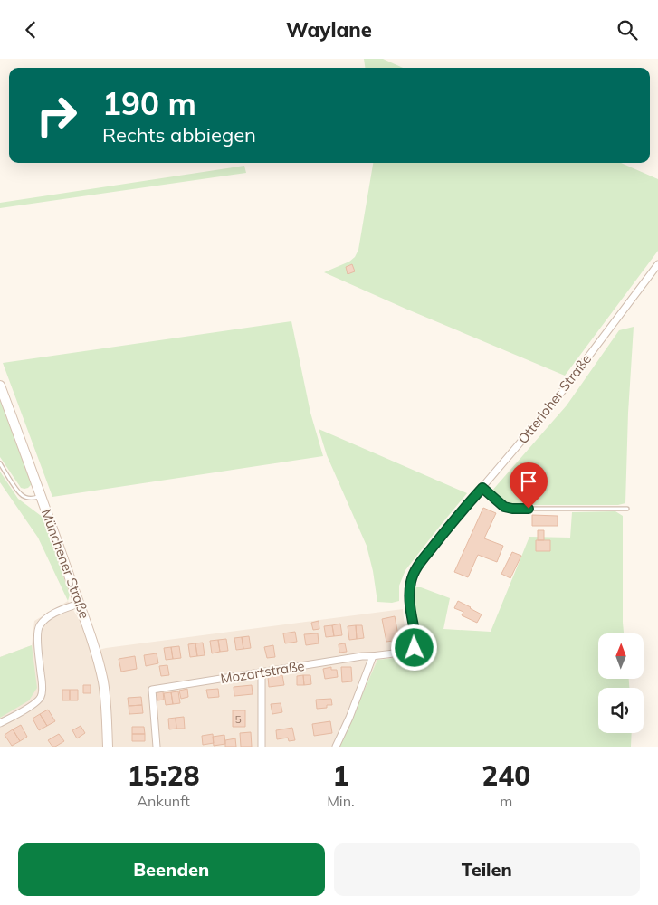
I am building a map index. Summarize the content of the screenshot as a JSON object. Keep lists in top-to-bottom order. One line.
{"streets":{"main road":["Münchener Straße"],"street":["Otterloher Straße","Mozartstraße"]},"crossings":[["Otterloher Straße","Mozartstraße"]],"house_numbers":["5"],"north":"top","page":{"header":"Waylane","turn":["190 m","Rechts abbiegen"],"eta":["15:28","Ankunft","1","Min.","240","m"],"buttons":["Beenden","Teilen"]}}
